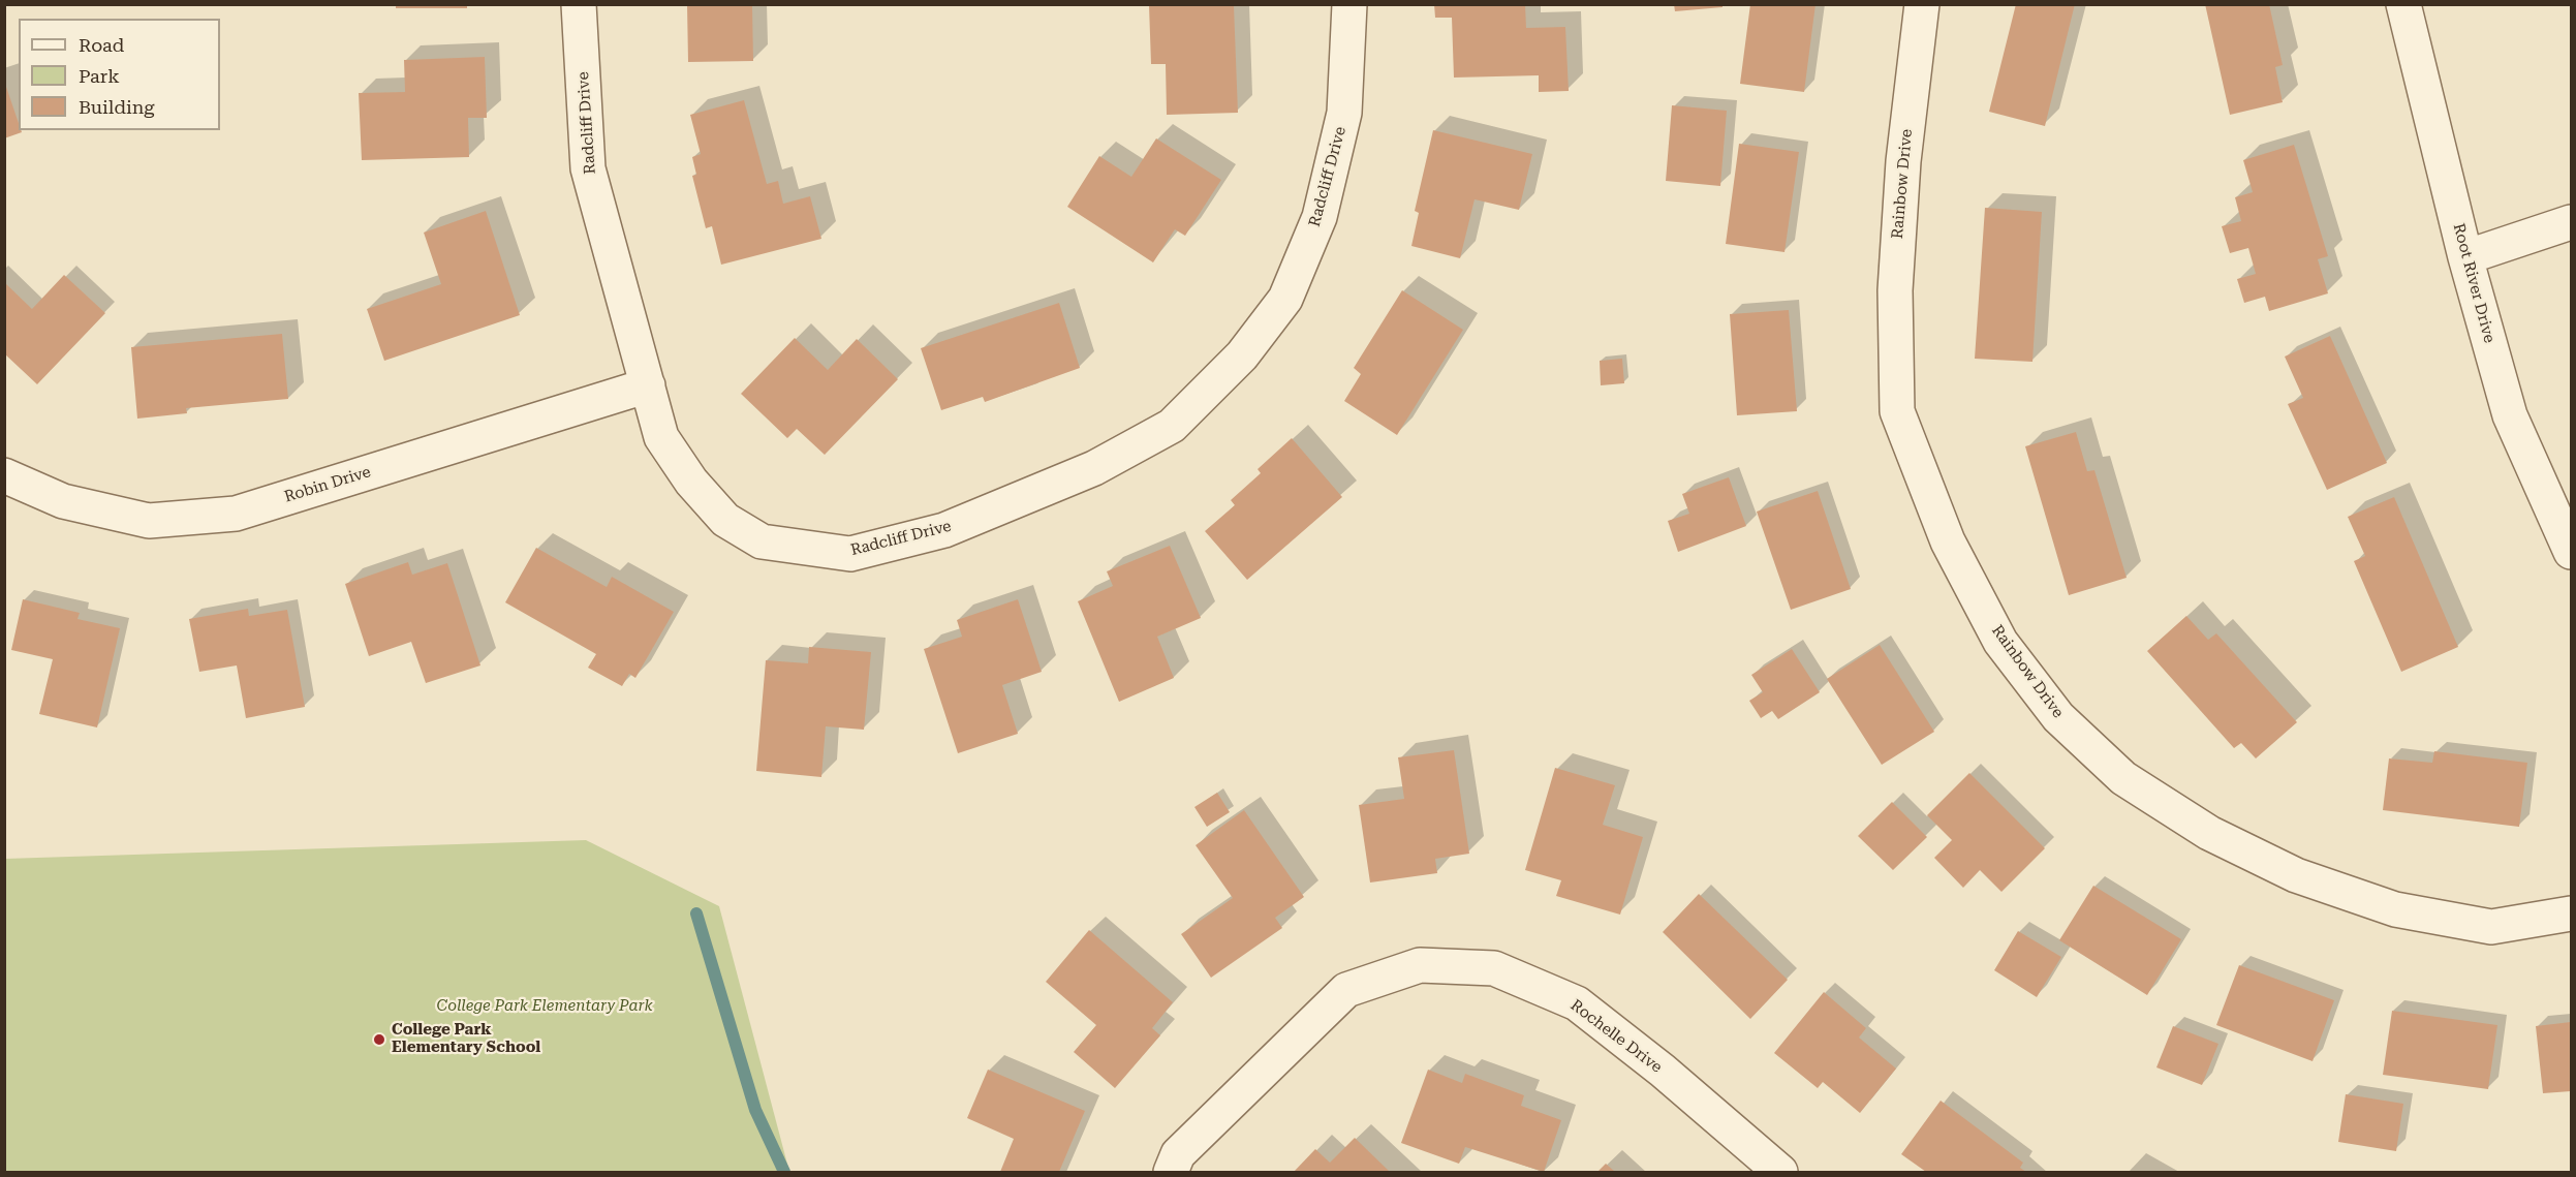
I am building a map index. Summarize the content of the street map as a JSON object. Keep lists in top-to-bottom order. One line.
{"streets":{"street":["Radcliff Drive","Rainbow Drive","Root River Drive","Robin Drive","Rochelle Drive"]},"crossings":[["Radcliff Drive","Robin Drive"]],"parks":["College Park Elementary Park"],"places":["College Park Elementary School"],"legend":["Road","Park","Building"]}
